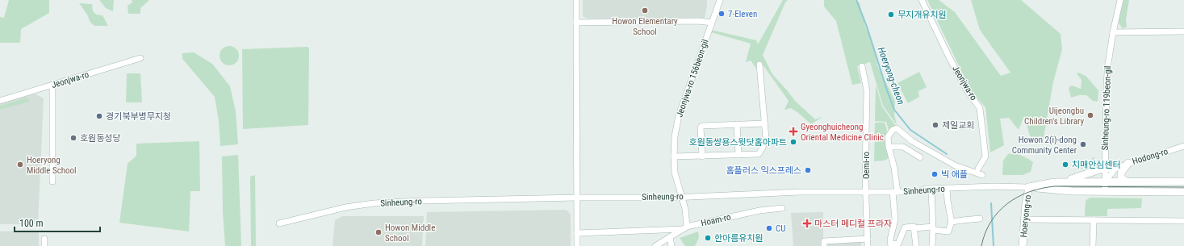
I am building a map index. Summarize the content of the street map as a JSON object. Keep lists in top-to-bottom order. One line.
{"streets":{"street":["Jeonjwa-ro 156beon-gil","Jeonjwa-ro","Sinheung-ro 119beon-gil","Hodong-ro","Oemi-ro","Sinheung-ro","Hoeryong-ro","Hoam-ro"]},"crossings":[["Jeonjwa-ro 156beon-gil","Sinheung-ro"],["Jeonjwa-ro 156beon-gil","Hoam-ro"],["Sinheung-ro 119beon-gil","Hodong-ro"],["Oemi-ro","Sinheung-ro"],["Sinheung-ro","Hoeryong-ro"]],"water":["Hoeryong-cheon"],"places":{"other":["Howon Elementary School","7-Eleven","무지개유치원","Uijeongbu Children's Library","경기북부병무지청","제일교회","호원동성당","호원동쌍용스윗닷홈아파트","Howon 2(i)-dong Community Center","Hoeryong Middle School","치매안심센터","홈플러스 익스프레스","빅 애플","CU","Howon Middle School","한아름유치원"],"health":["Gyeonghuicheong Oriental Medicine Clinic","마스터 메디컬 프라자"]},"scale_bar":"100 m"}
